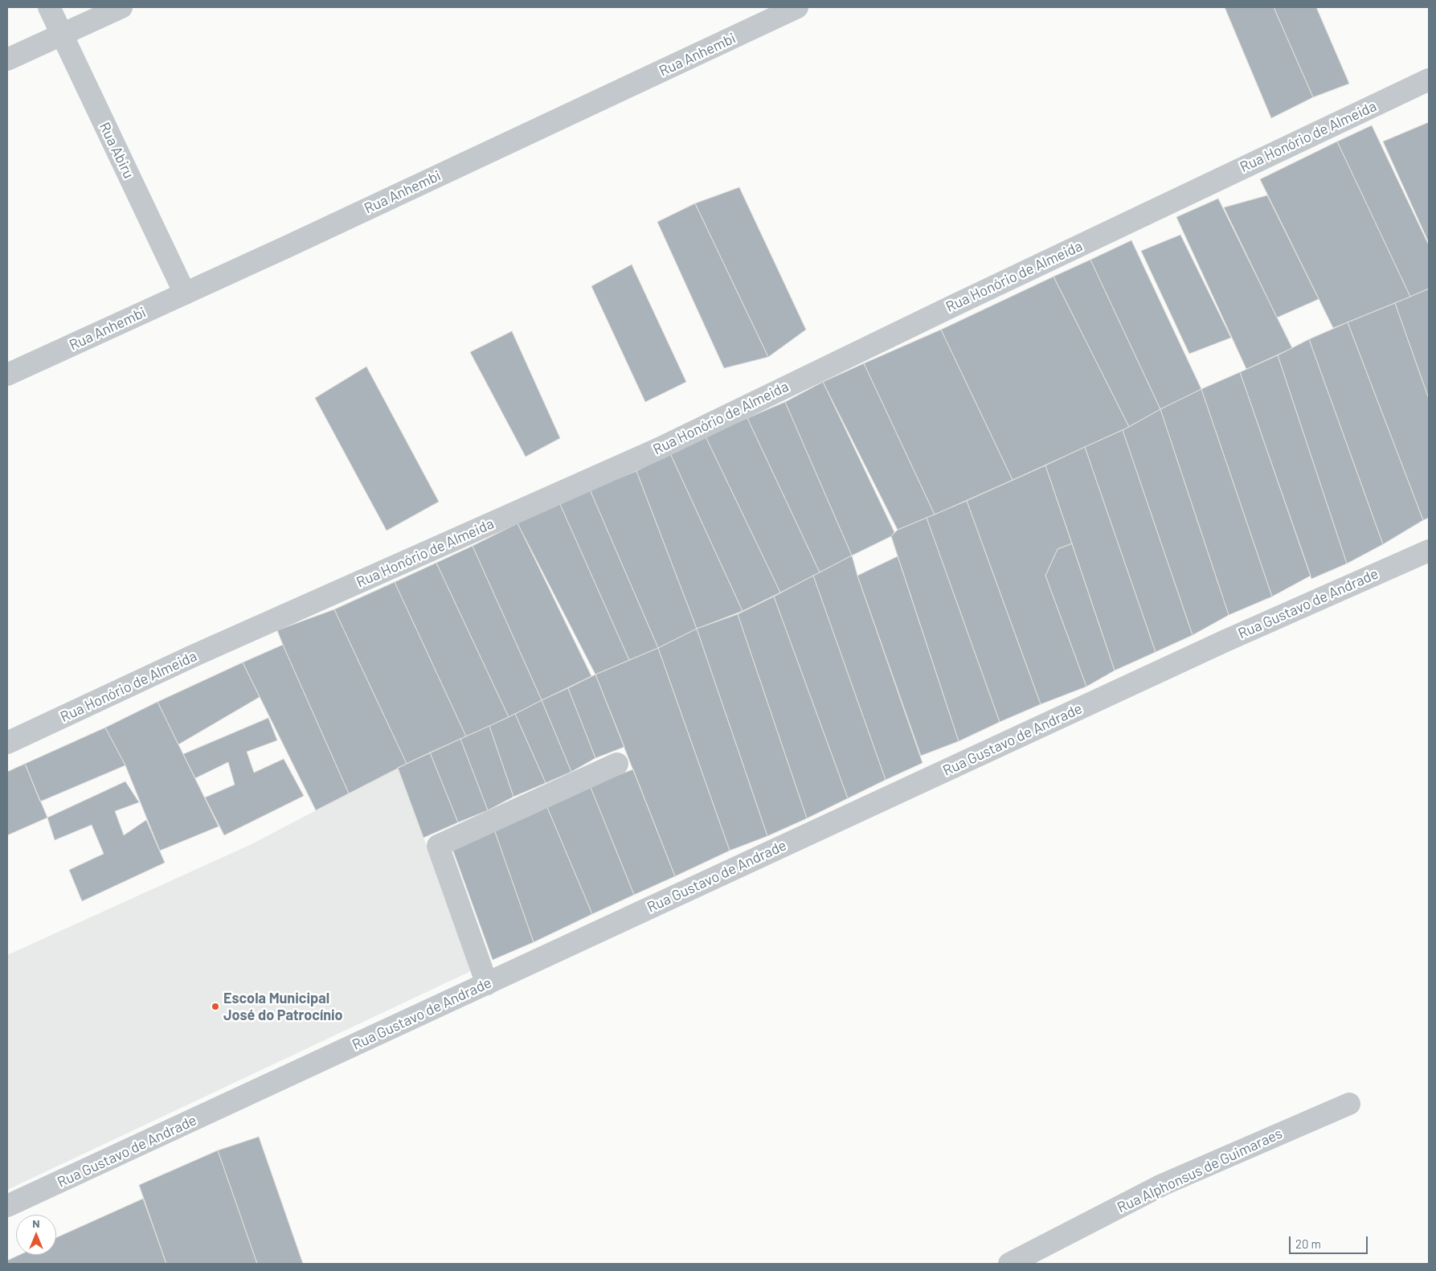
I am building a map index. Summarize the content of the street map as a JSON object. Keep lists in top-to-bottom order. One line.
{"streets":{"street":["Rua Anhembi","Rua Honório de Almeida","Rua Abiru","Rua Gustavo de Andrade","Rua Alphonsus de Guimaraes"]},"crossings":[["Rua Anhembi","Rua Abiru"]],"places":["Escola Municipal José do Patrocínio"],"scale_bar":"20 m","north":"top"}
